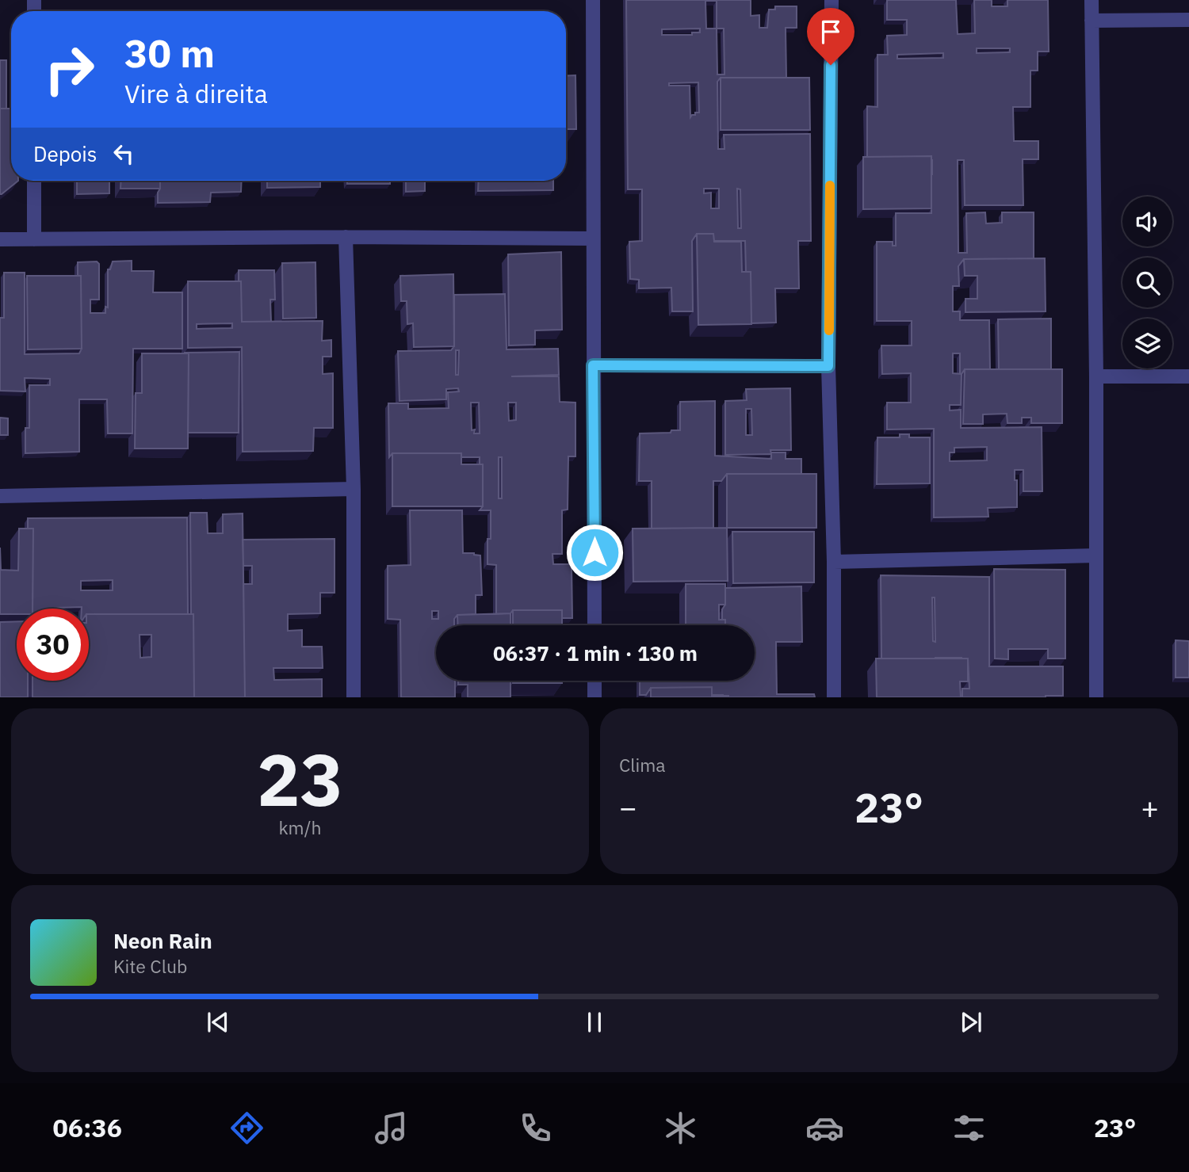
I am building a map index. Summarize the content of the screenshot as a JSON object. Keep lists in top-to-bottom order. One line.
{"page":{"turn":["30 m","Vire à direita"],"then":"Depois","limit":"30","trip":"06:37 · 1 min · 130 m","tile":[["23","km/h"],"Clima"],"heat":["−","23°","+"],"song":["Neon Rain","Kite Club"],"tabs":["06:36","23°"]}}
